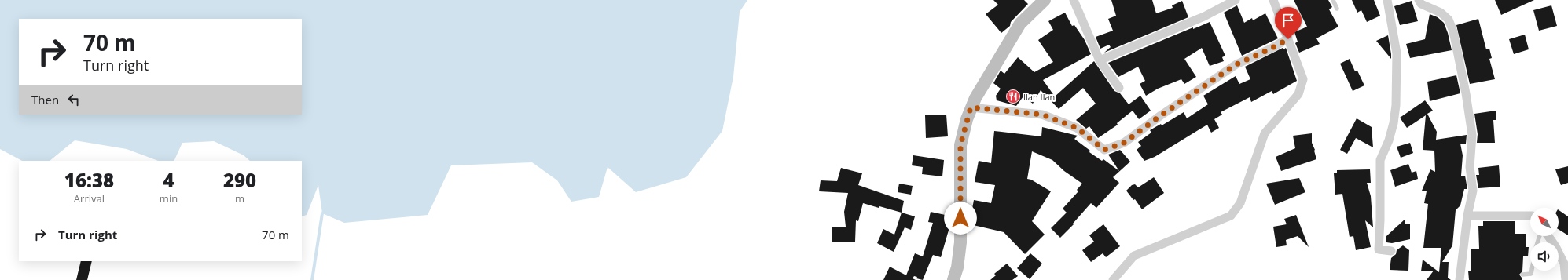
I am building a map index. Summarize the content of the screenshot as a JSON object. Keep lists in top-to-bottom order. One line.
{"places":{"restaurant":["Ilan Ilan"]},"north":"top left","page":{"turn":["70 m","Turn right"],"then":"Then","eta":["16:38","Arrival","4","min","290","m"],"list":[{"name":"Turn right","value":"70 m"}]}}
